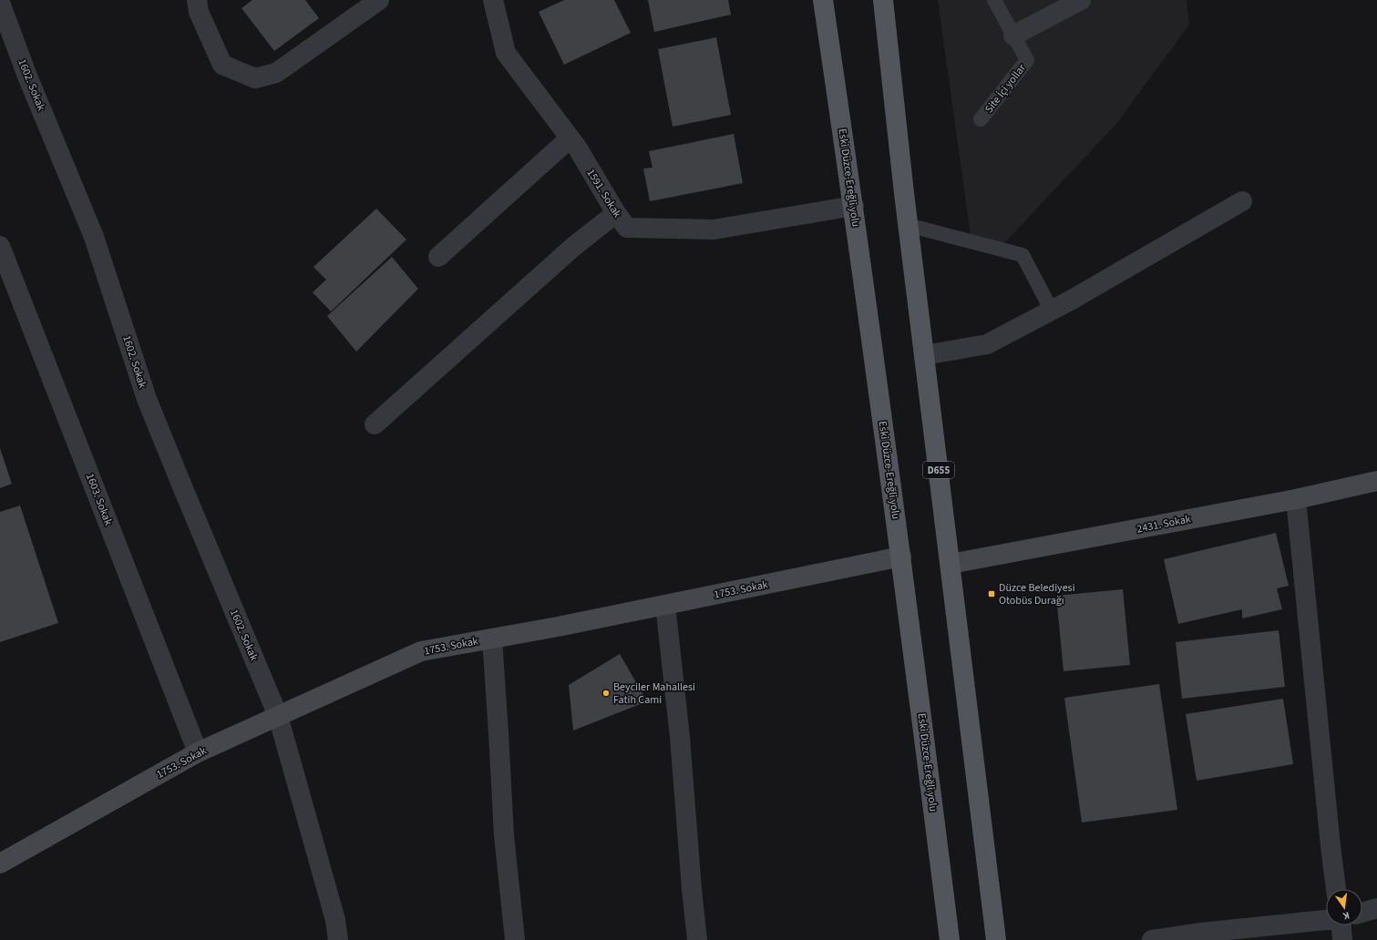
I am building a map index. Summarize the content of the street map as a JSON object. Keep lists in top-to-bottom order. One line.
{"streets":{"main road":["Eski Düzce-Ereğli yolu","D655"],"street":["1602. Sokak","1591. Sokak","1603. Sokak","2431. Sokak","1753. Sokak"],"lane":["Site İçi yollar"]},"crossings":[["1602. Sokak","1753. Sokak"],["Eski Düzce-Ereğli yolu","1591. Sokak"],["Eski Düzce-Ereğli yolu","1753. Sokak"],["D655","2431. Sokak"],["1603. Sokak","1753. Sokak"]],"places":{"transit":["Düzce Belediyesi Otobüs Durağı"],"other":["Beyciler Mahallesi Fatih Cami"]},"north":"bottom"}
